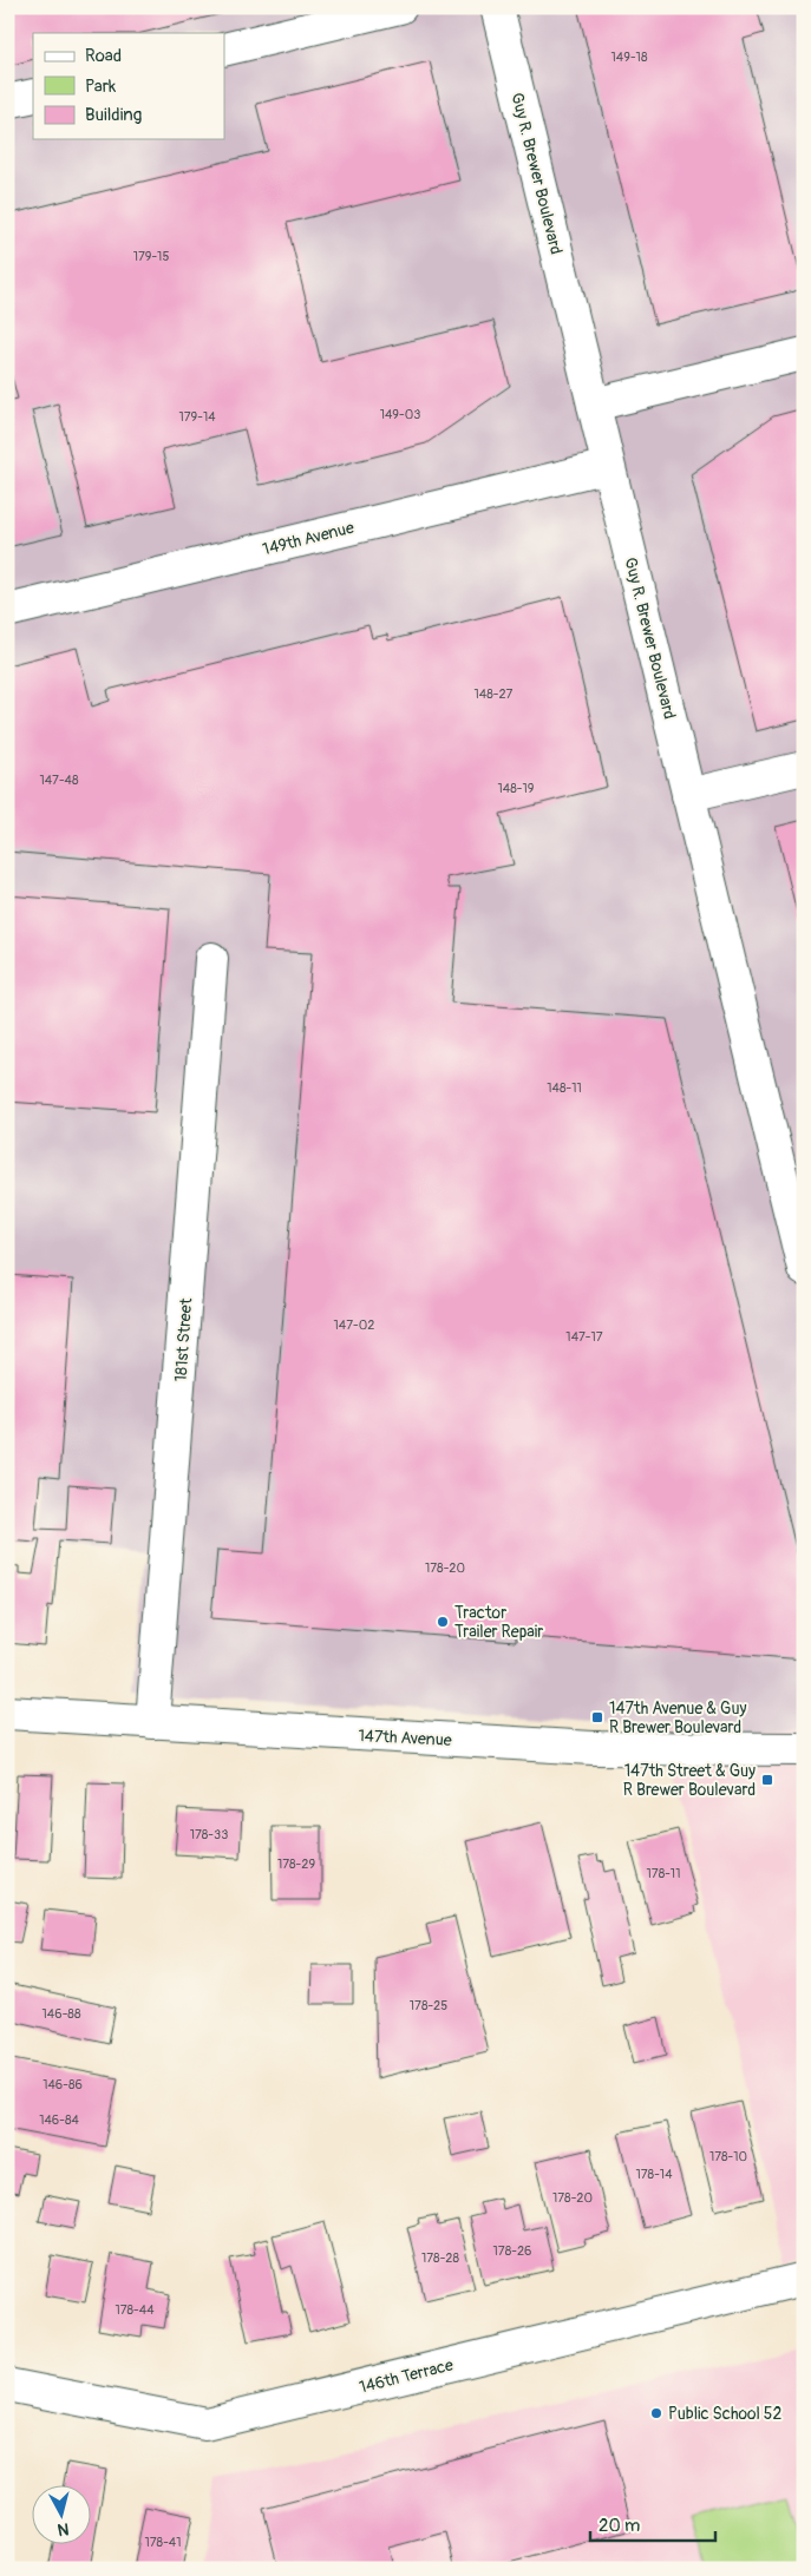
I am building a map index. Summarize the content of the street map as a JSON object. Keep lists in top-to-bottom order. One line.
{"streets":{"street":["Guy R. Brewer Boulevard","149th Avenue","181st Street","147th Avenue","146th Terrace"]},"crossings":[["Guy R. Brewer Boulevard","149th Avenue"],["181st Street","147th Avenue"]],"places":{"other":["Tractor Trailer Repair","Public School 52"],"transit":["147th Avenue & Guy R Brewer Boulevard","147th Street & Guy R Brewer Boulevard"]},"house_numbers":["149-18","179-15","149-03","179-14","148-27","147-48","148-19","148-11","147-02","147-17","178-20","178-33","178-29","178-11","178-25","146-88","146-86","146-84","178-10","178-14","178-20","178-26","178-28","178-44","178-41"],"legend":["Road","Park","Building"],"scale_bar":"20 m","north":"bottom"}
